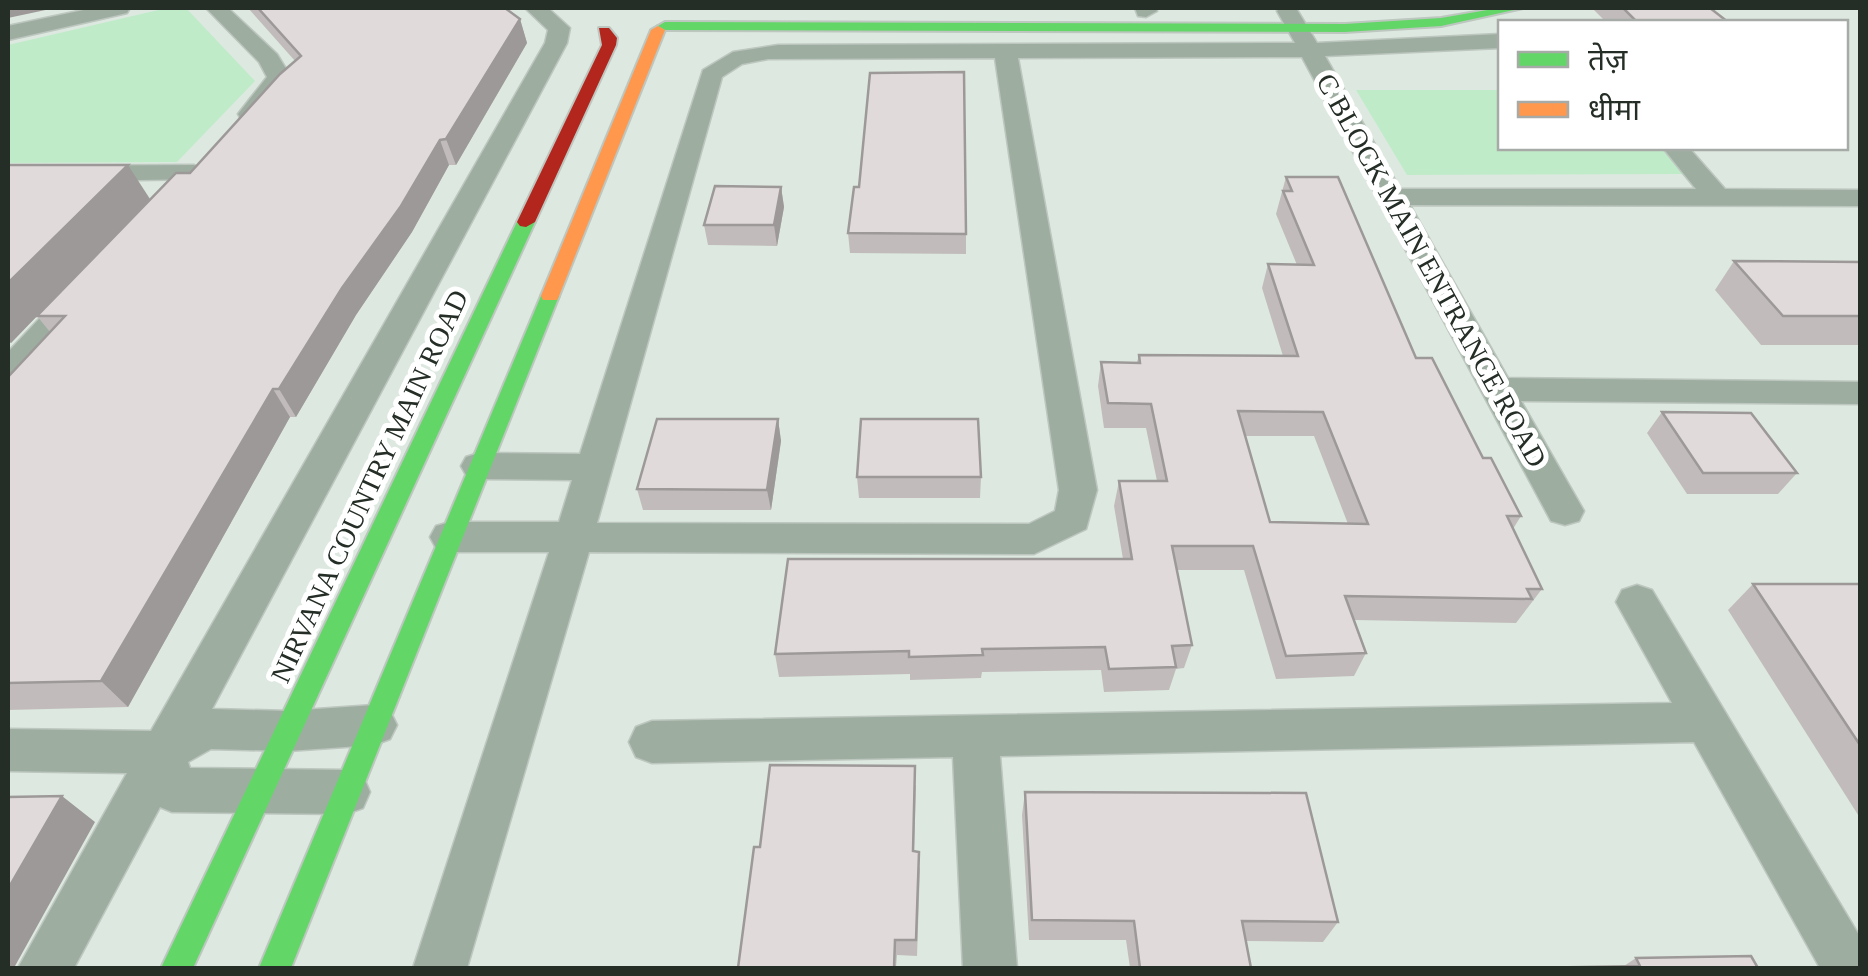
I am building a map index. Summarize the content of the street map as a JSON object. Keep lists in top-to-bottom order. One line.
{"streets":{"street":["C BLOCK MAIN ENTRANCE ROAD","NIRVANA COUNTRY MAIN ROAD"]},"legend":["तेज़","धीमा"]}
